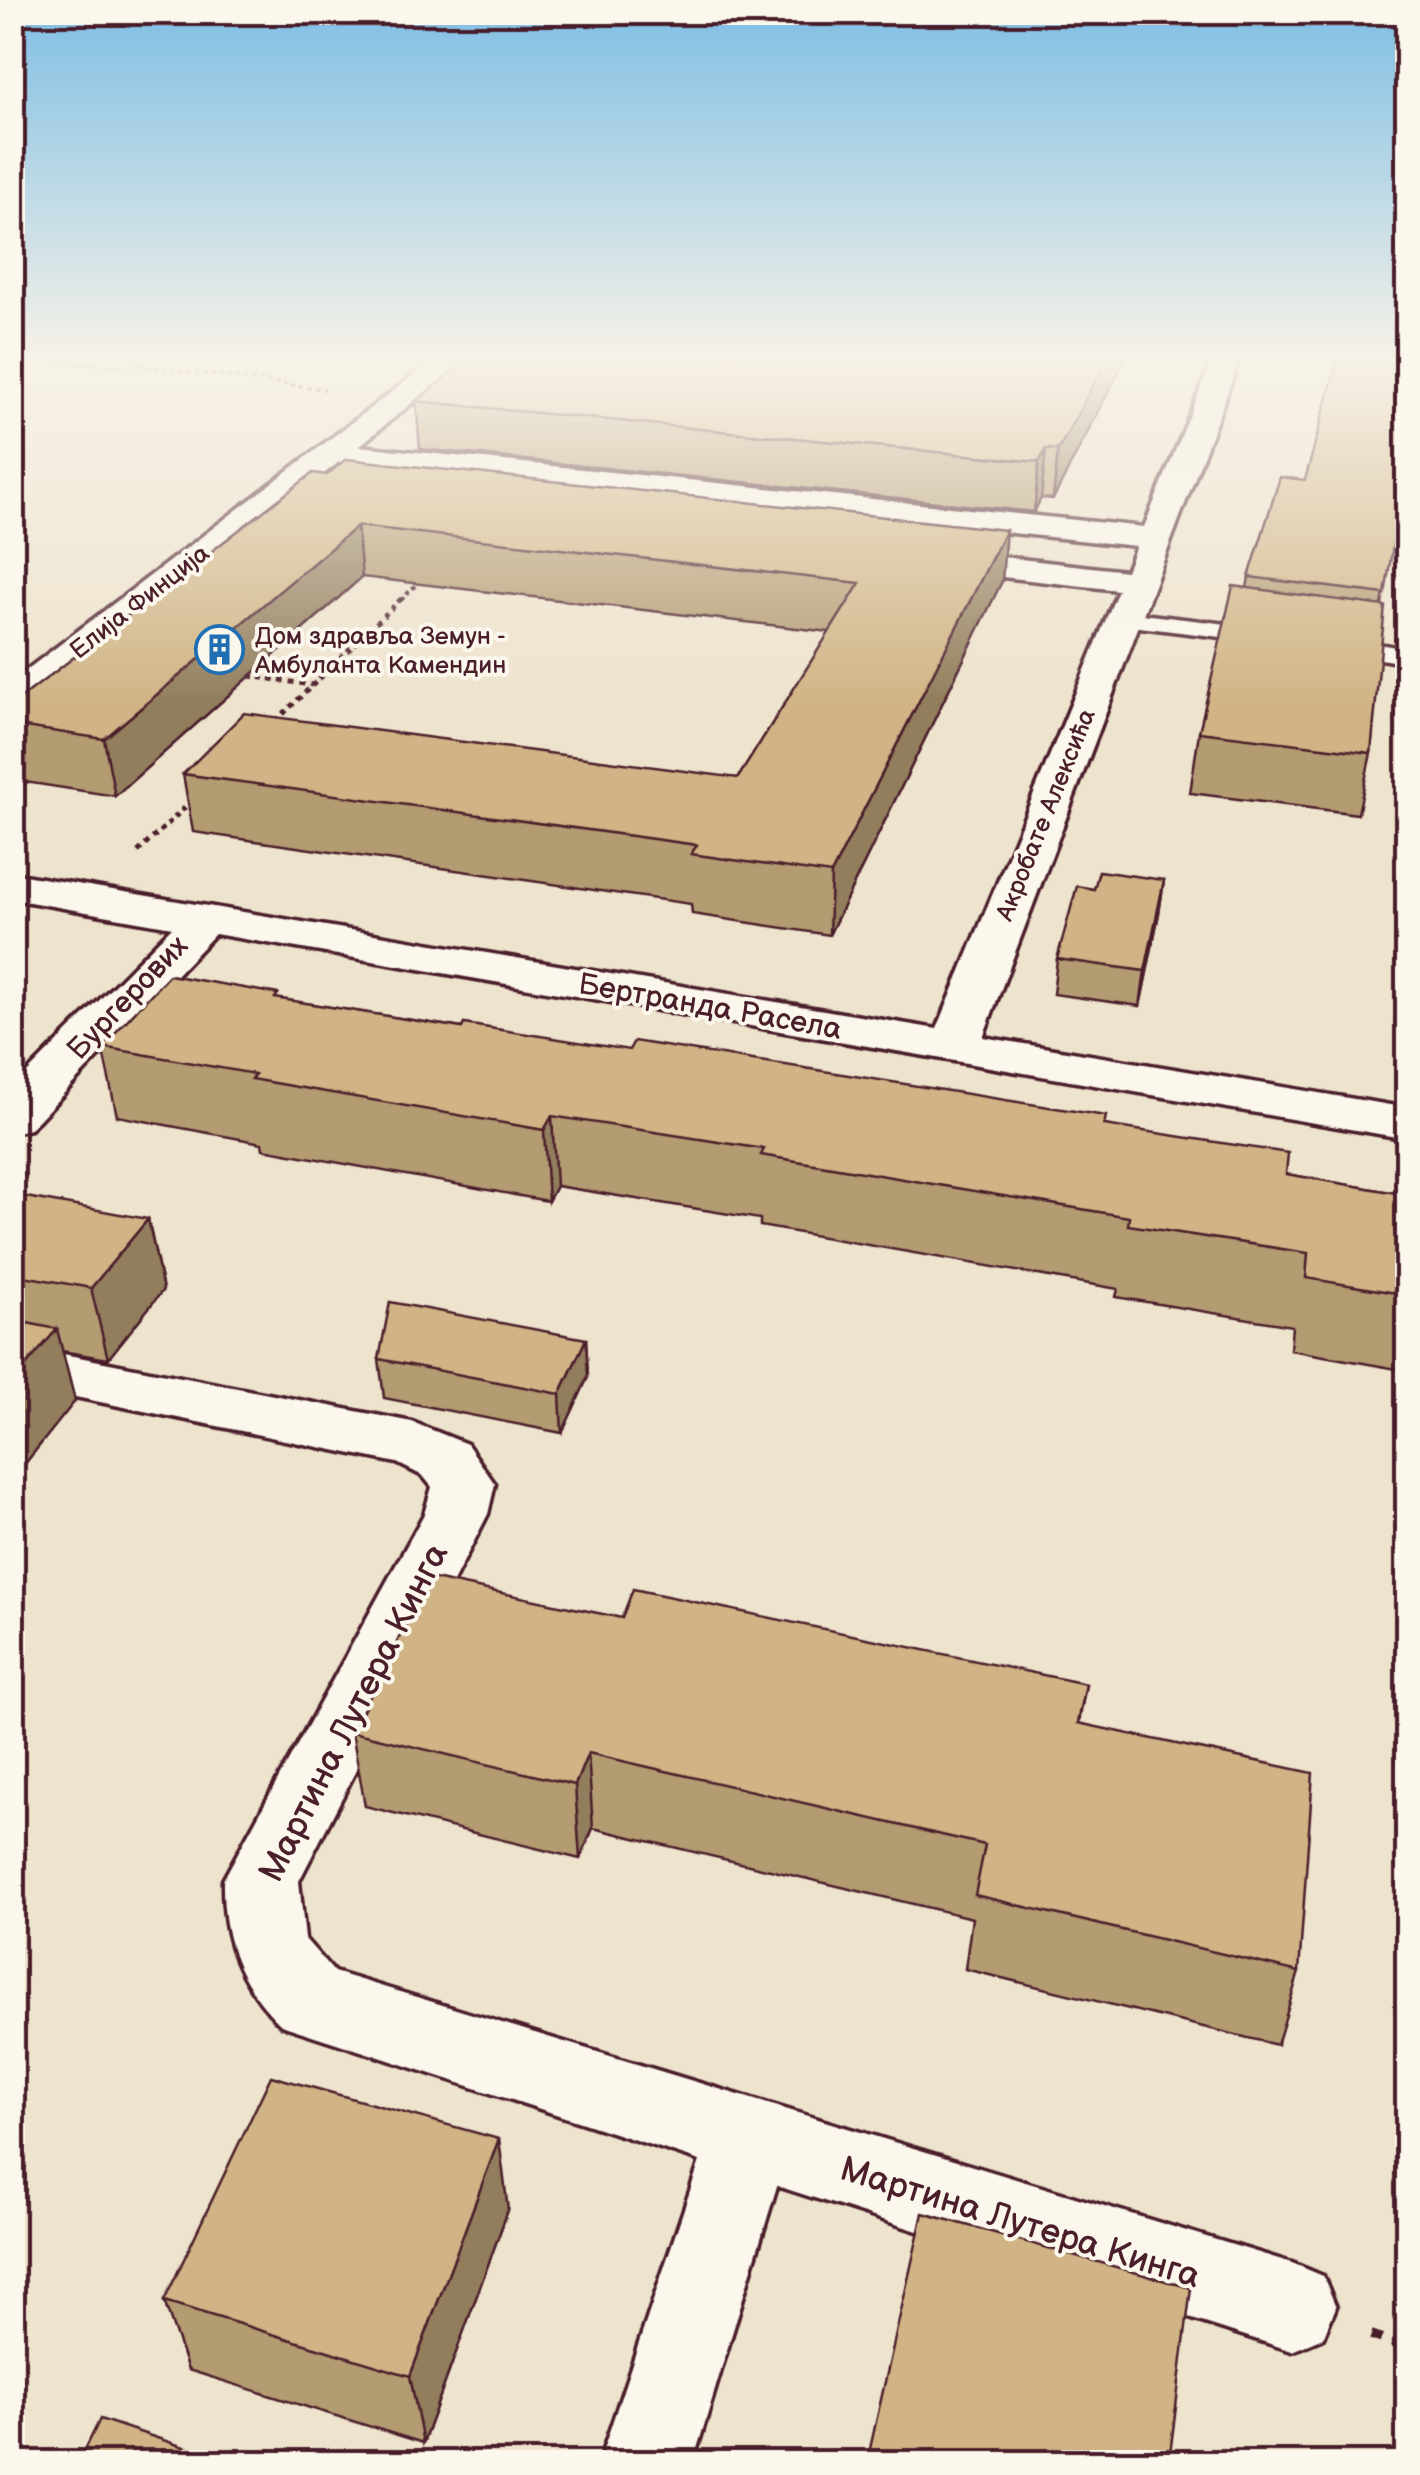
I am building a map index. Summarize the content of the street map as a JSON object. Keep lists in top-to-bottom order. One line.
{"streets":{"street":["Елија Финција","Акробате Алексића","Бургерових","Бертранда Расела","Мартина Лутера Кинга"]},"crossings":[["Акробате Алексића","Бертранда Расела"],["Бургерових","Бертранда Расела"]],"places":{"building":["Дом здравља Земун - Амбуланта Камендин"]}}
